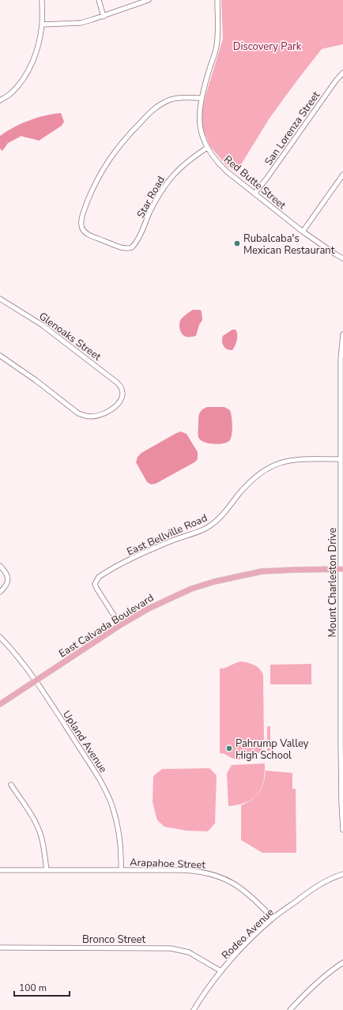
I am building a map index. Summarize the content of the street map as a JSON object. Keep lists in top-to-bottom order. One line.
{"streets":{"main road":["East Calvada Boulevard"],"street":["San Lorenza Street","Red Butte Street","Star Road","Glenoaks Street","East Bellville Road","Mount Charleston Drive","Upland Avenue","Arapahoe Street","Rodeo Avenue","Bronco Street"]},"crossings":[["San Lorenza Street","Red Butte Street"],["Red Butte Street","Star Road"],["East Bellville Road","Mount Charleston Drive"],["East Bellville Road","East Calvada Boulevard"],["Mount Charleston Drive","East Calvada Boulevard"],["East Calvada Boulevard","Upland Avenue"],["Upland Avenue","Arapahoe Street"],["Arapahoe Street","Rodeo Avenue"],["Rodeo Avenue","Bronco Street"]],"parks":["Discovery Park"],"places":["Rubalcaba's Mexican Restaurant","Pahrump Valley High School"],"scale_bar":"100 m"}
